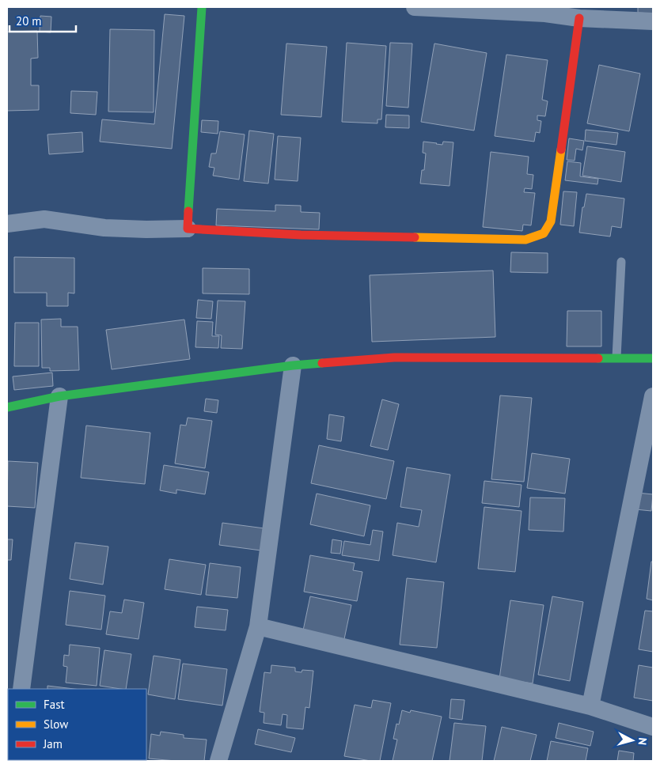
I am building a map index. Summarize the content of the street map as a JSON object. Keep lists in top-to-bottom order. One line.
{"legend":["Fast","Slow","Jam"],"scale_bar":"20 m","north":"right"}
